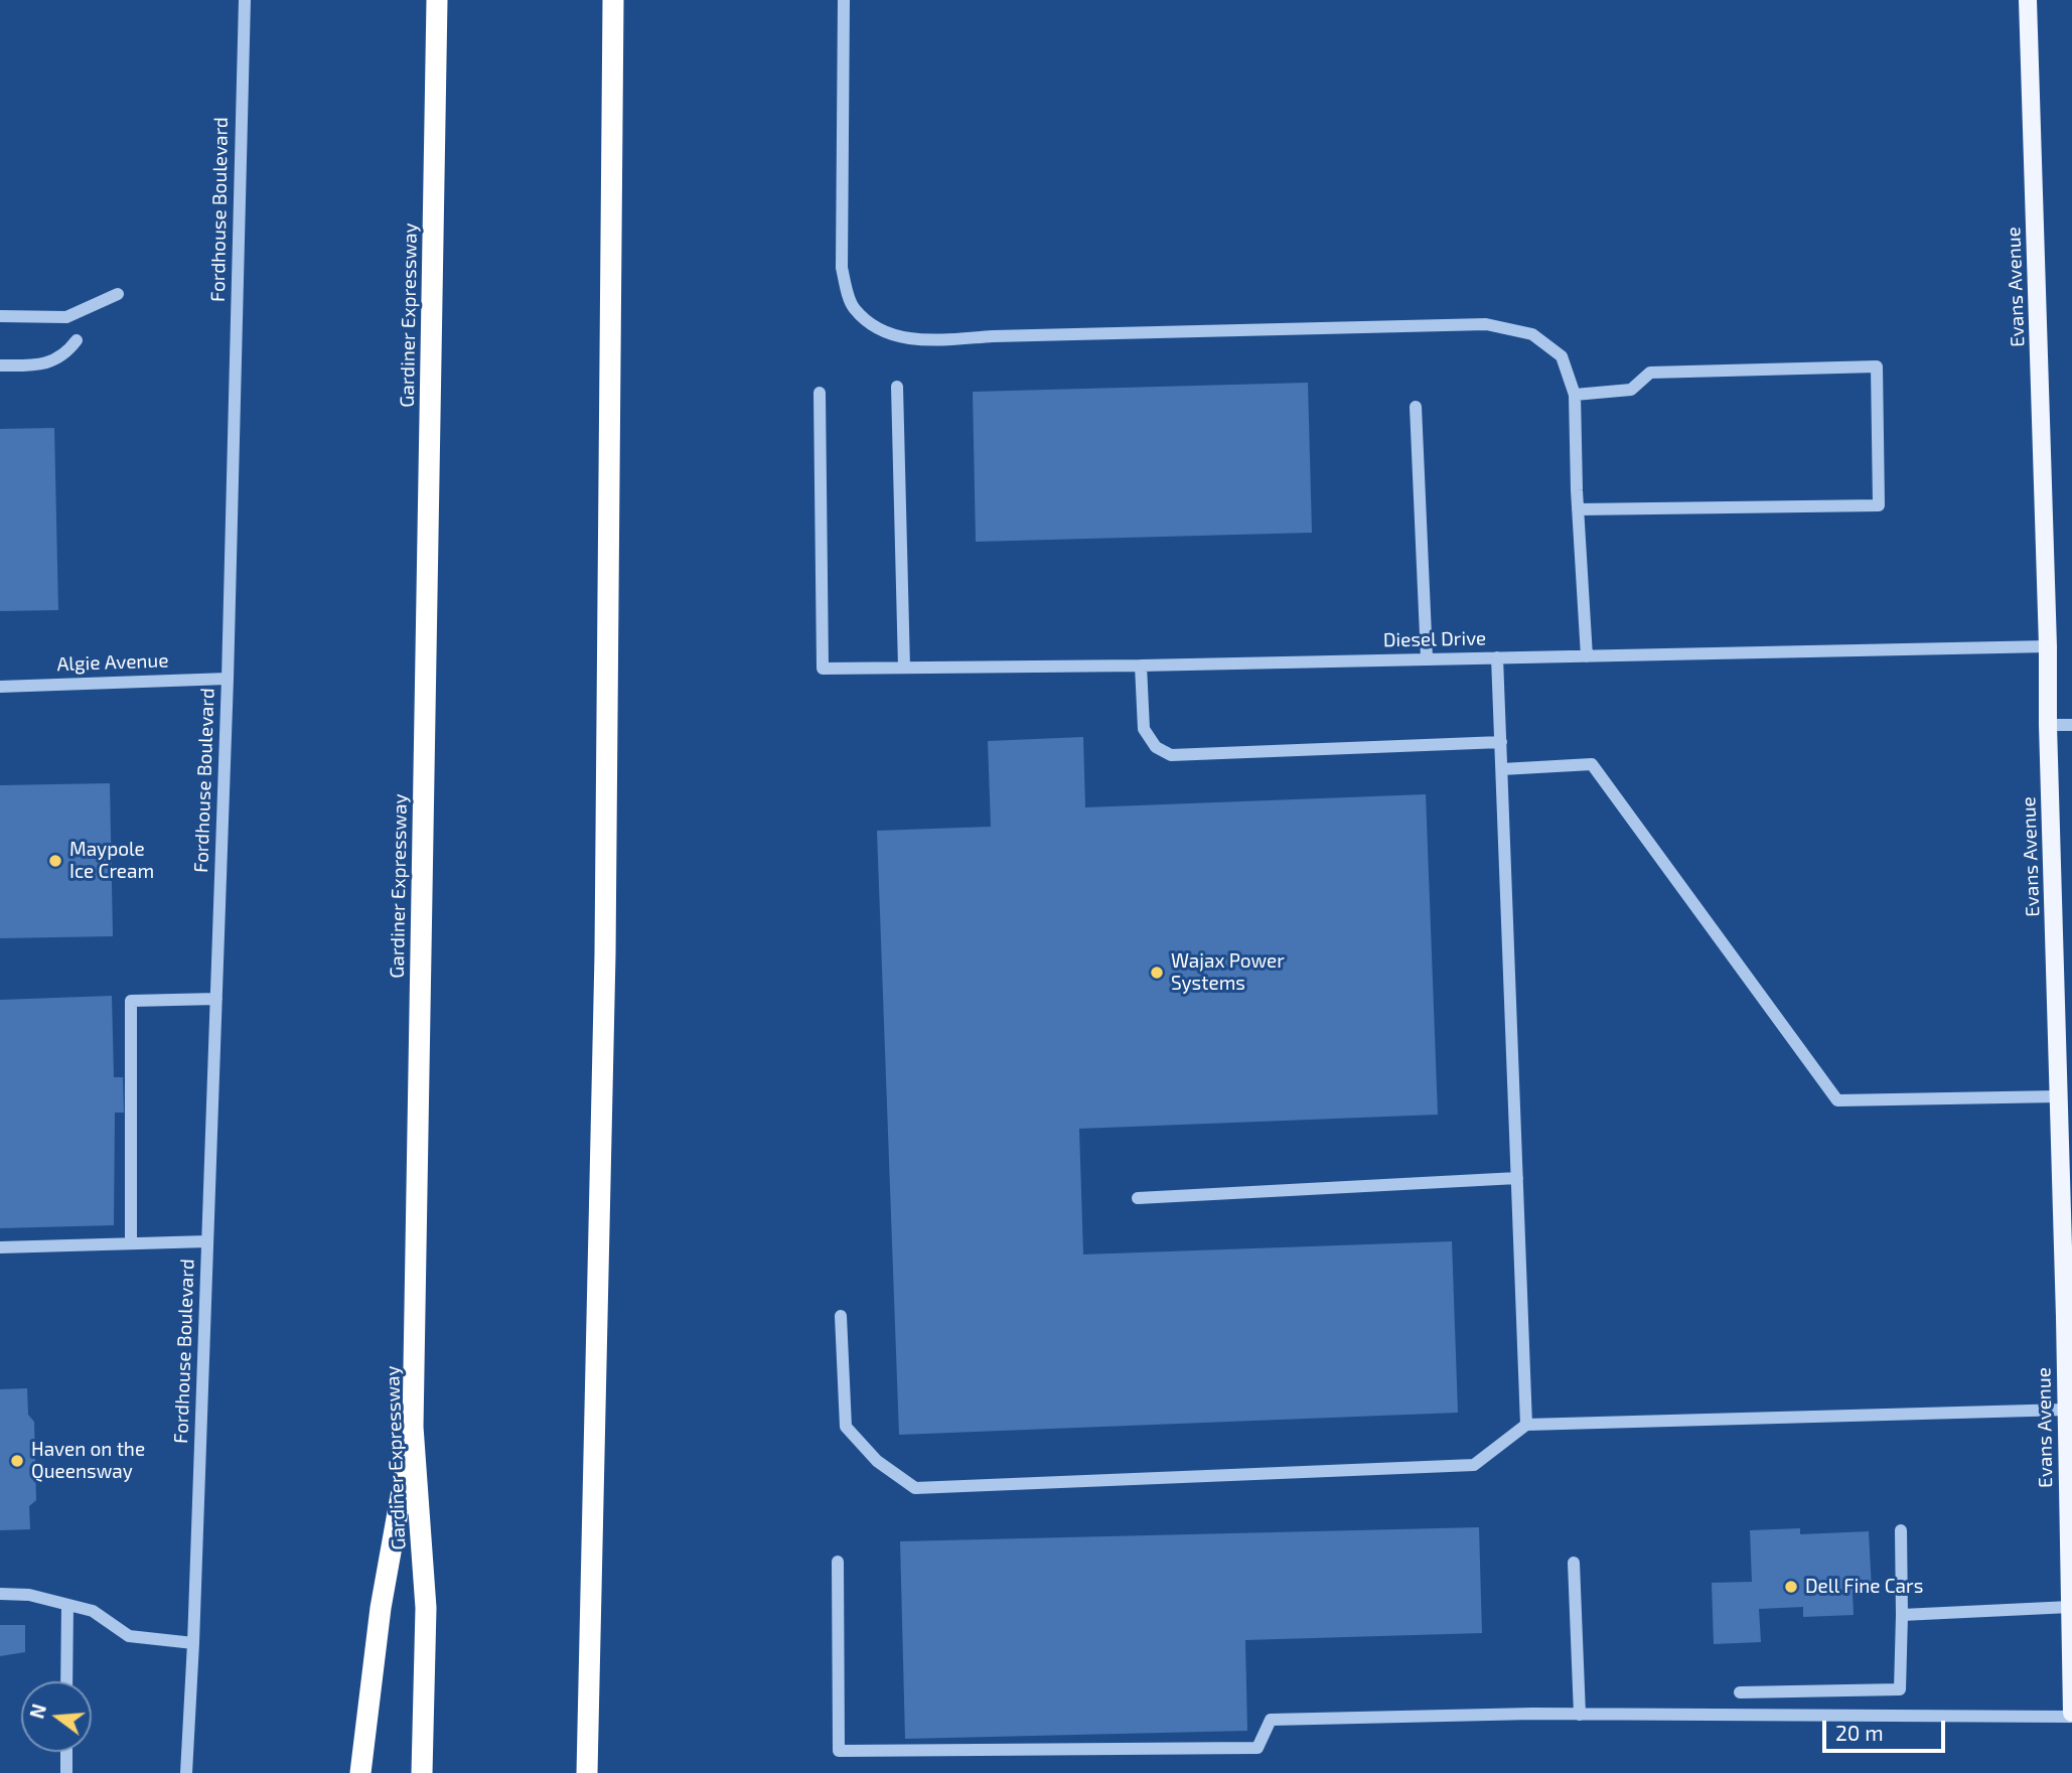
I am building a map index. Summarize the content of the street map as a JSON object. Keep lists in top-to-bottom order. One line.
{"streets":{"highway":["Gardiner Expressway"],"main road":["Evans Avenue"],"street":["Fordhouse Boulevard","Diesel Drive","Algie Avenue"]},"crossings":[["Fordhouse Boulevard","Algie Avenue"],["Evans Avenue","Diesel Drive"]],"places":["Maypole Ice Cream","Wajax Power Systems","Haven on the Queensway","Dell Fine Cars"],"scale_bar":"20 m","north":"left"}
